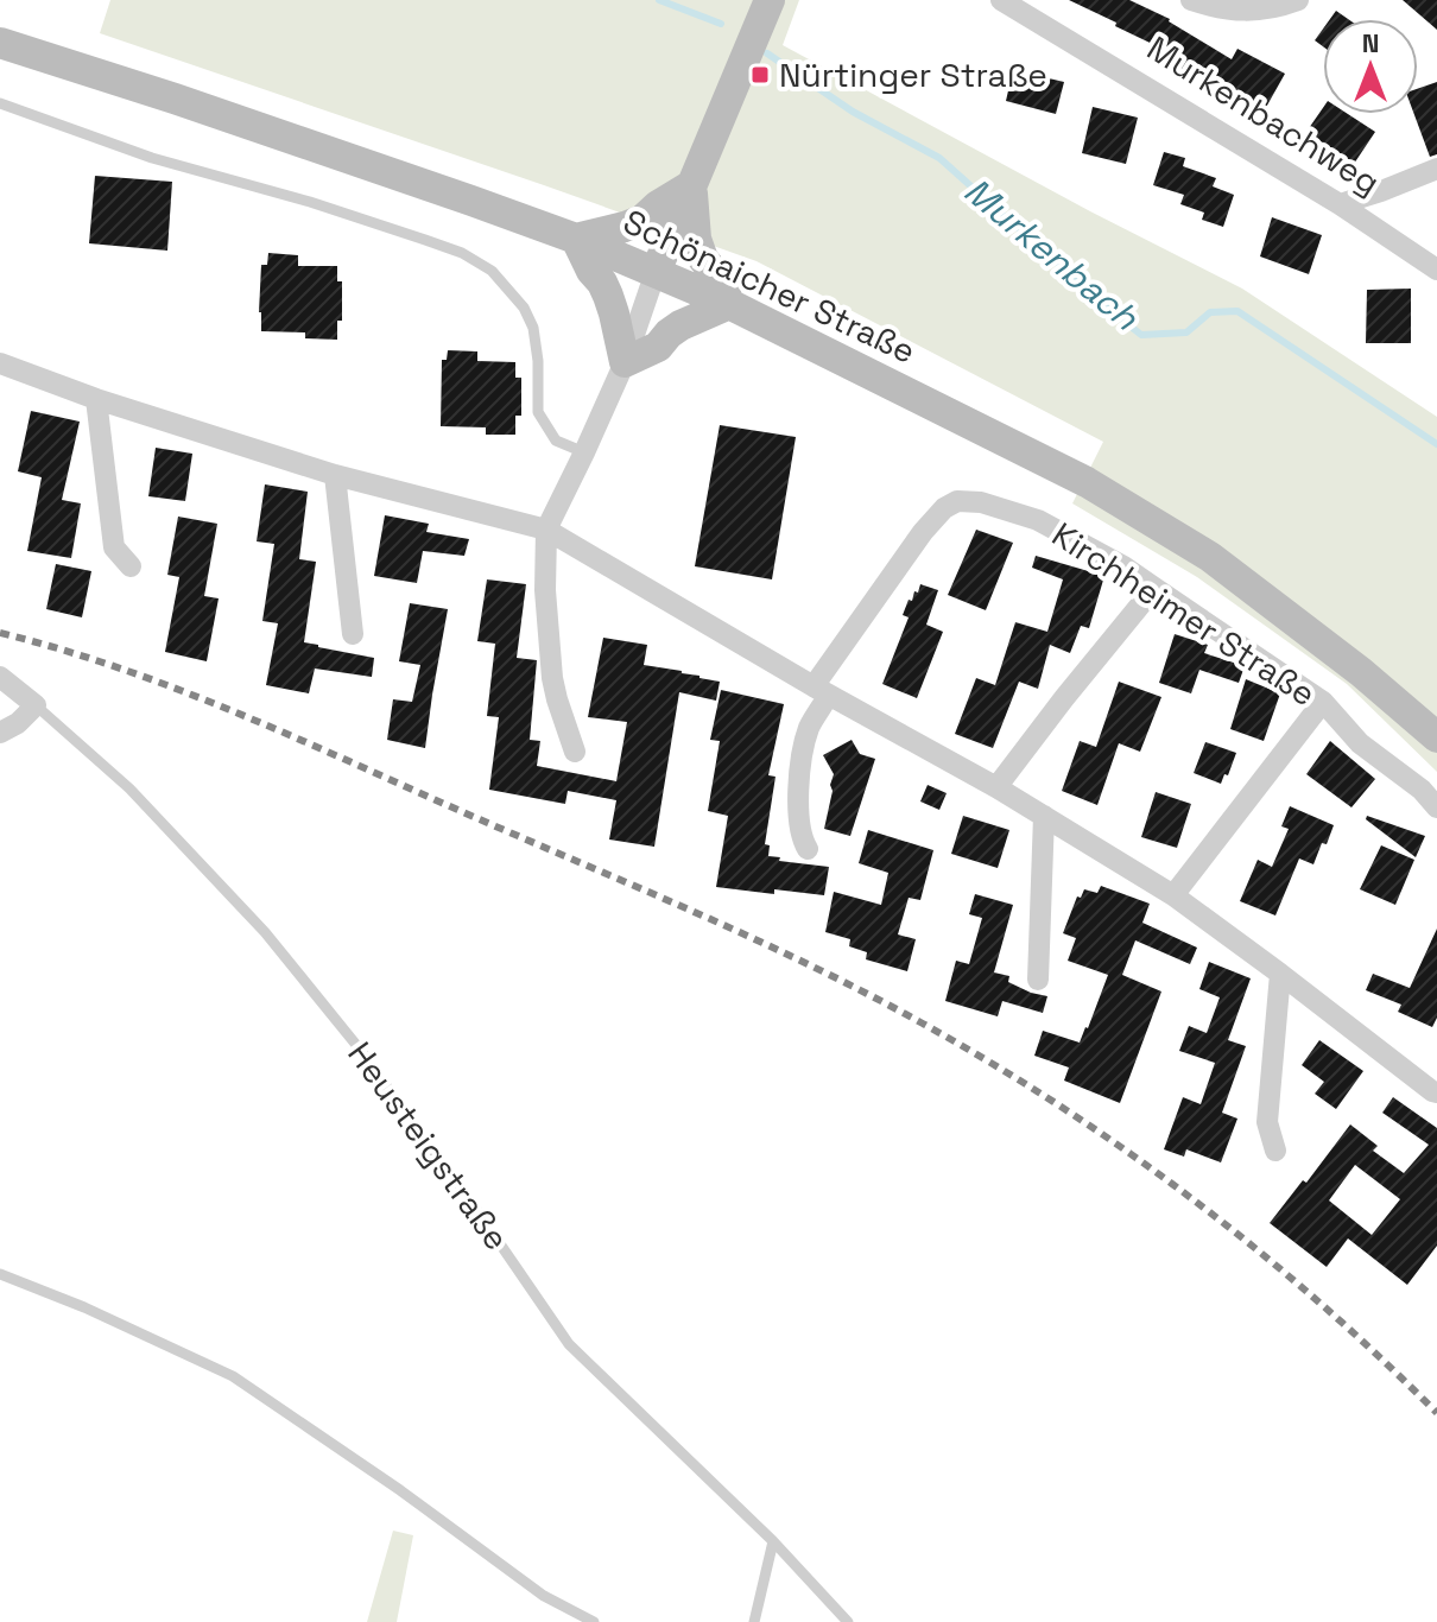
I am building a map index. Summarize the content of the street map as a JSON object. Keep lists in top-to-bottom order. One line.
{"streets":{"main road":["Schönaicher Straße"],"street":["Murkenbachweg","Kirchheimer Straße","Heusteigstraße"]},"water":["Murkenbach"],"places":{"transit":["Nürtinger Straße"]},"north":"top"}
